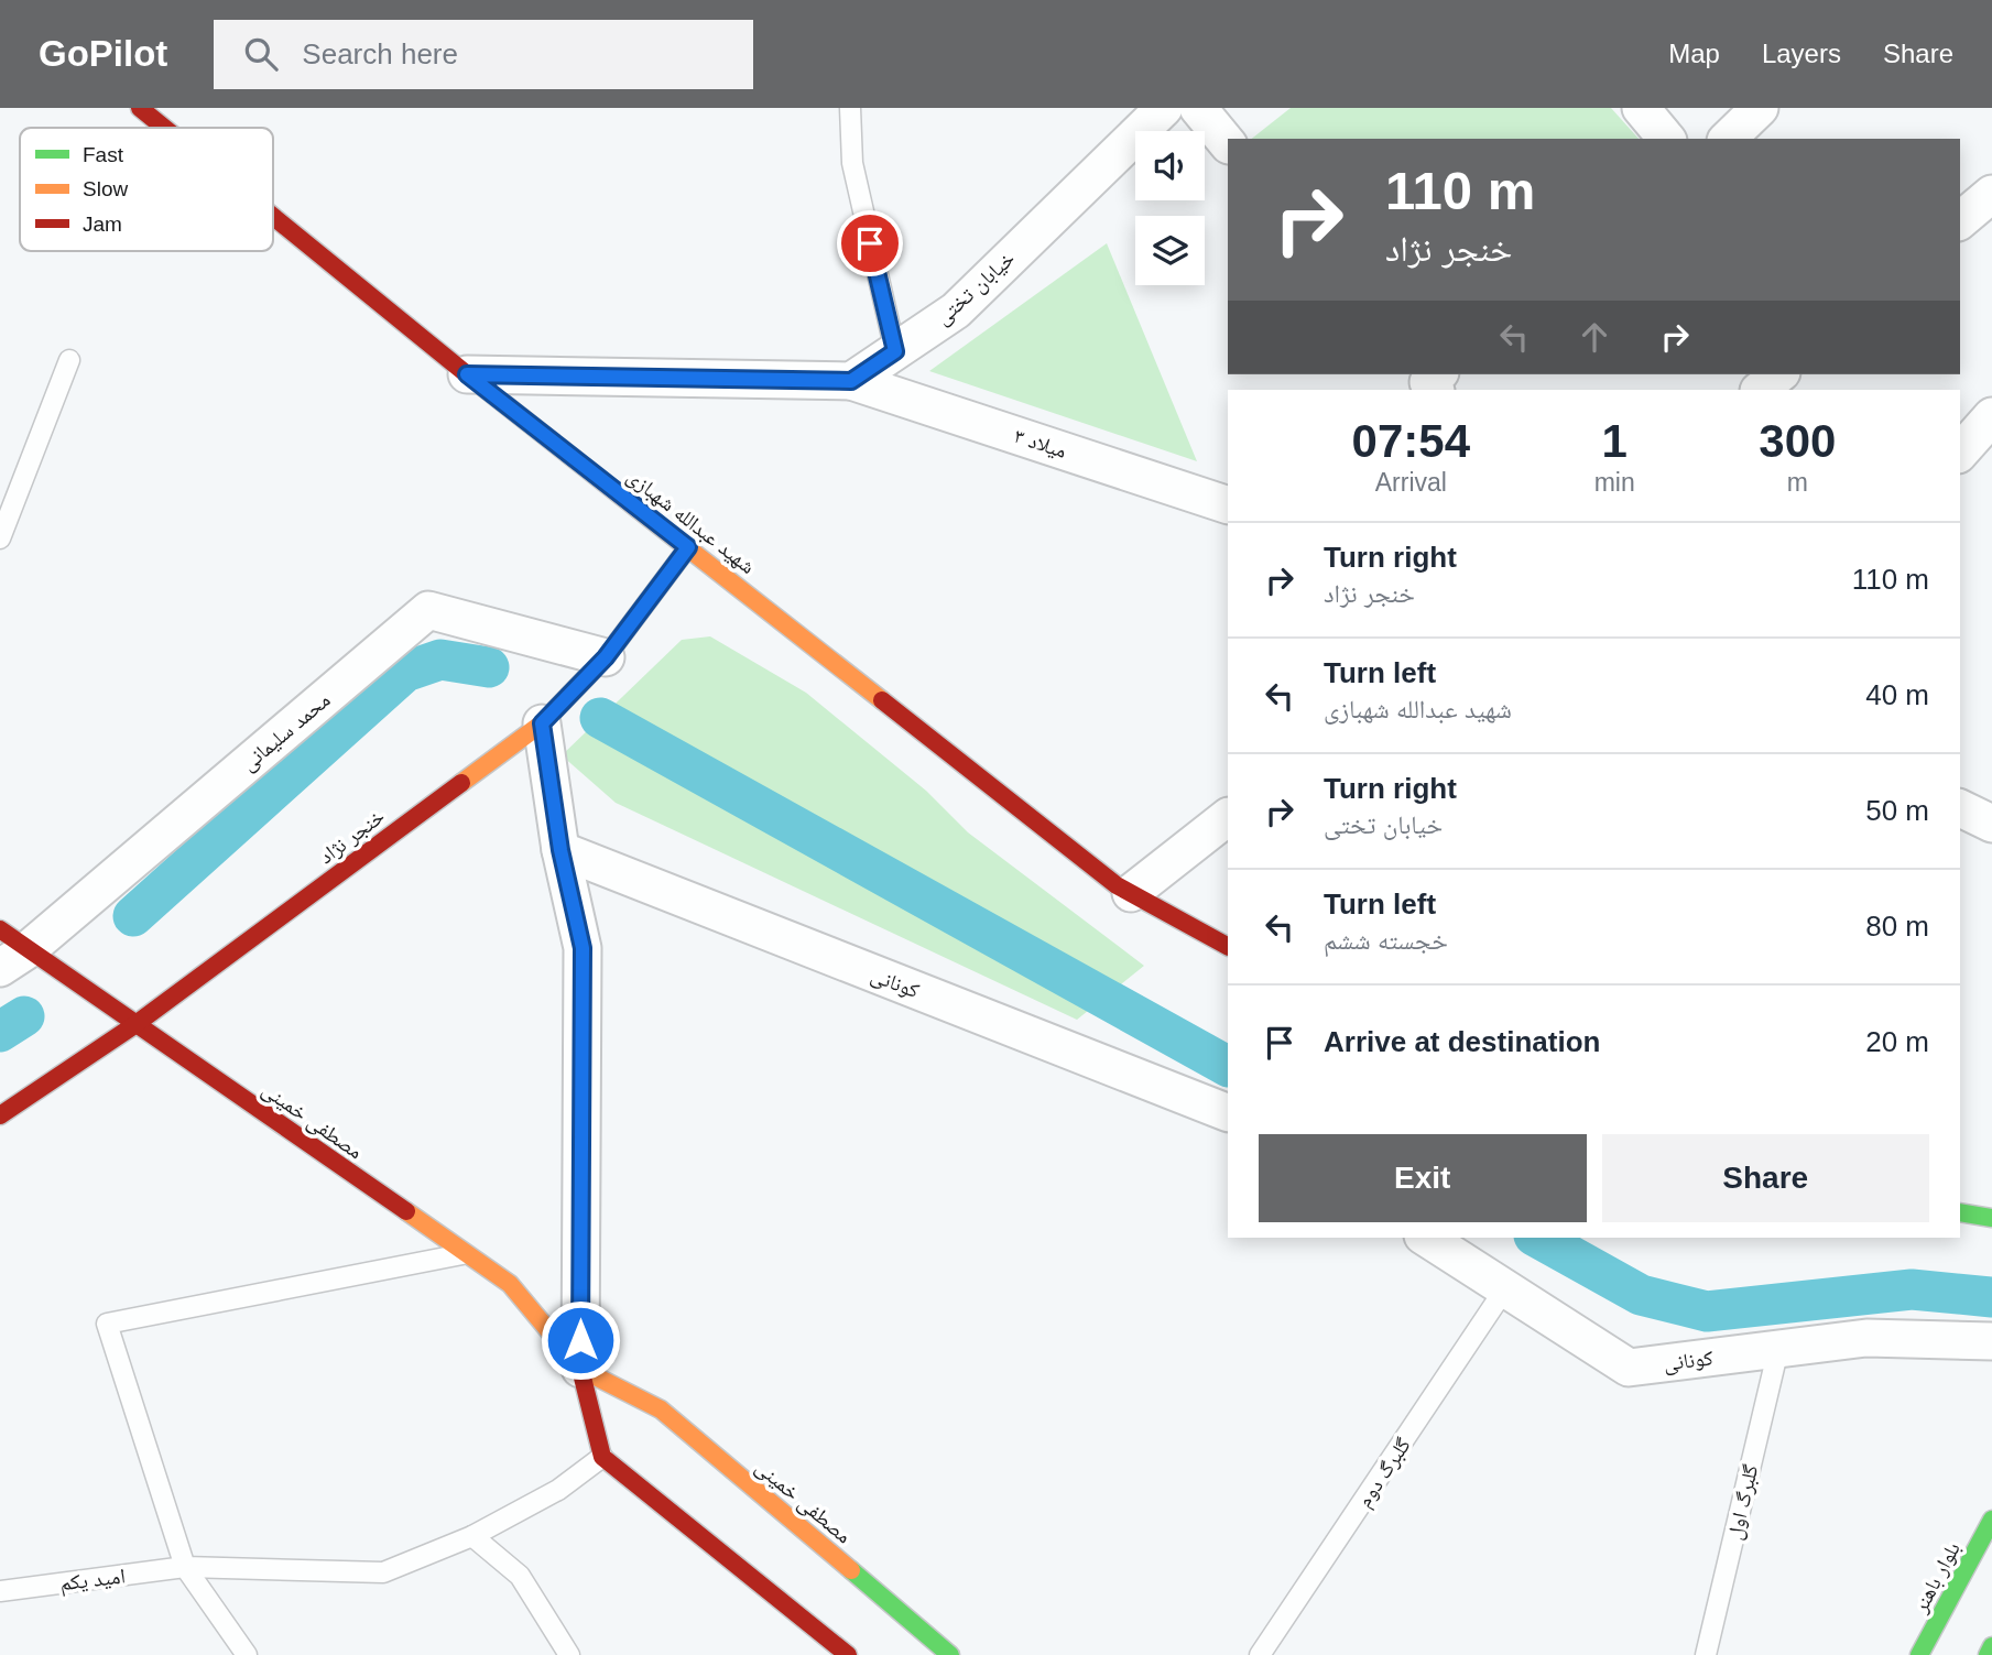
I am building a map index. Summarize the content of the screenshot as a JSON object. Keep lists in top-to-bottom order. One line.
{"streets":{"street":["خیابان تختی","میلاد ۳","شهید عبدالله شهبازی","محمد سلیمانی","خنجر نژاد","کونانی","مصطفی خمینی","بلوار باهنر"],"lane":["گلبرگ دوم","گلبرگ اول","امید یکم"]},"crossings":[["خیابان تختی","میلاد ۳"],["شهید عبدالله شهبازی","خنجر نژاد"],["محمد سلیمانی","خنجر نژاد"],["محمد سلیمانی","مصطفی خمینی"],["خنجر نژاد","مصطفی خمینی"],["کونانی","گلبرگ دوم"],["کونانی","گلبرگ اول"],["مصطفی خمینی","امید یکم"]],"legend":["Fast","Slow","Jam"],"page":{"header":"GoPilot","search":"Search here","nav":["Map","Layers","Share"],"turn":["110 m","خنجر نژاد"],"eta":["07:54","Arrival","1","min","300","m"],"list":[{"name":"Turn right","note":"خنجر نژاد","value":"110 m"},{"name":"Turn left","note":"شهید عبدالله شهبازی","value":"40 m"},{"name":"Turn right","note":"خیابان تختی","value":"50 m"},{"name":"Turn left","note":"خجسته ششم","value":"80 m"},{"name":"Arrive at destination","value":"20 m"}],"buttons":["Exit","Share"]}}
